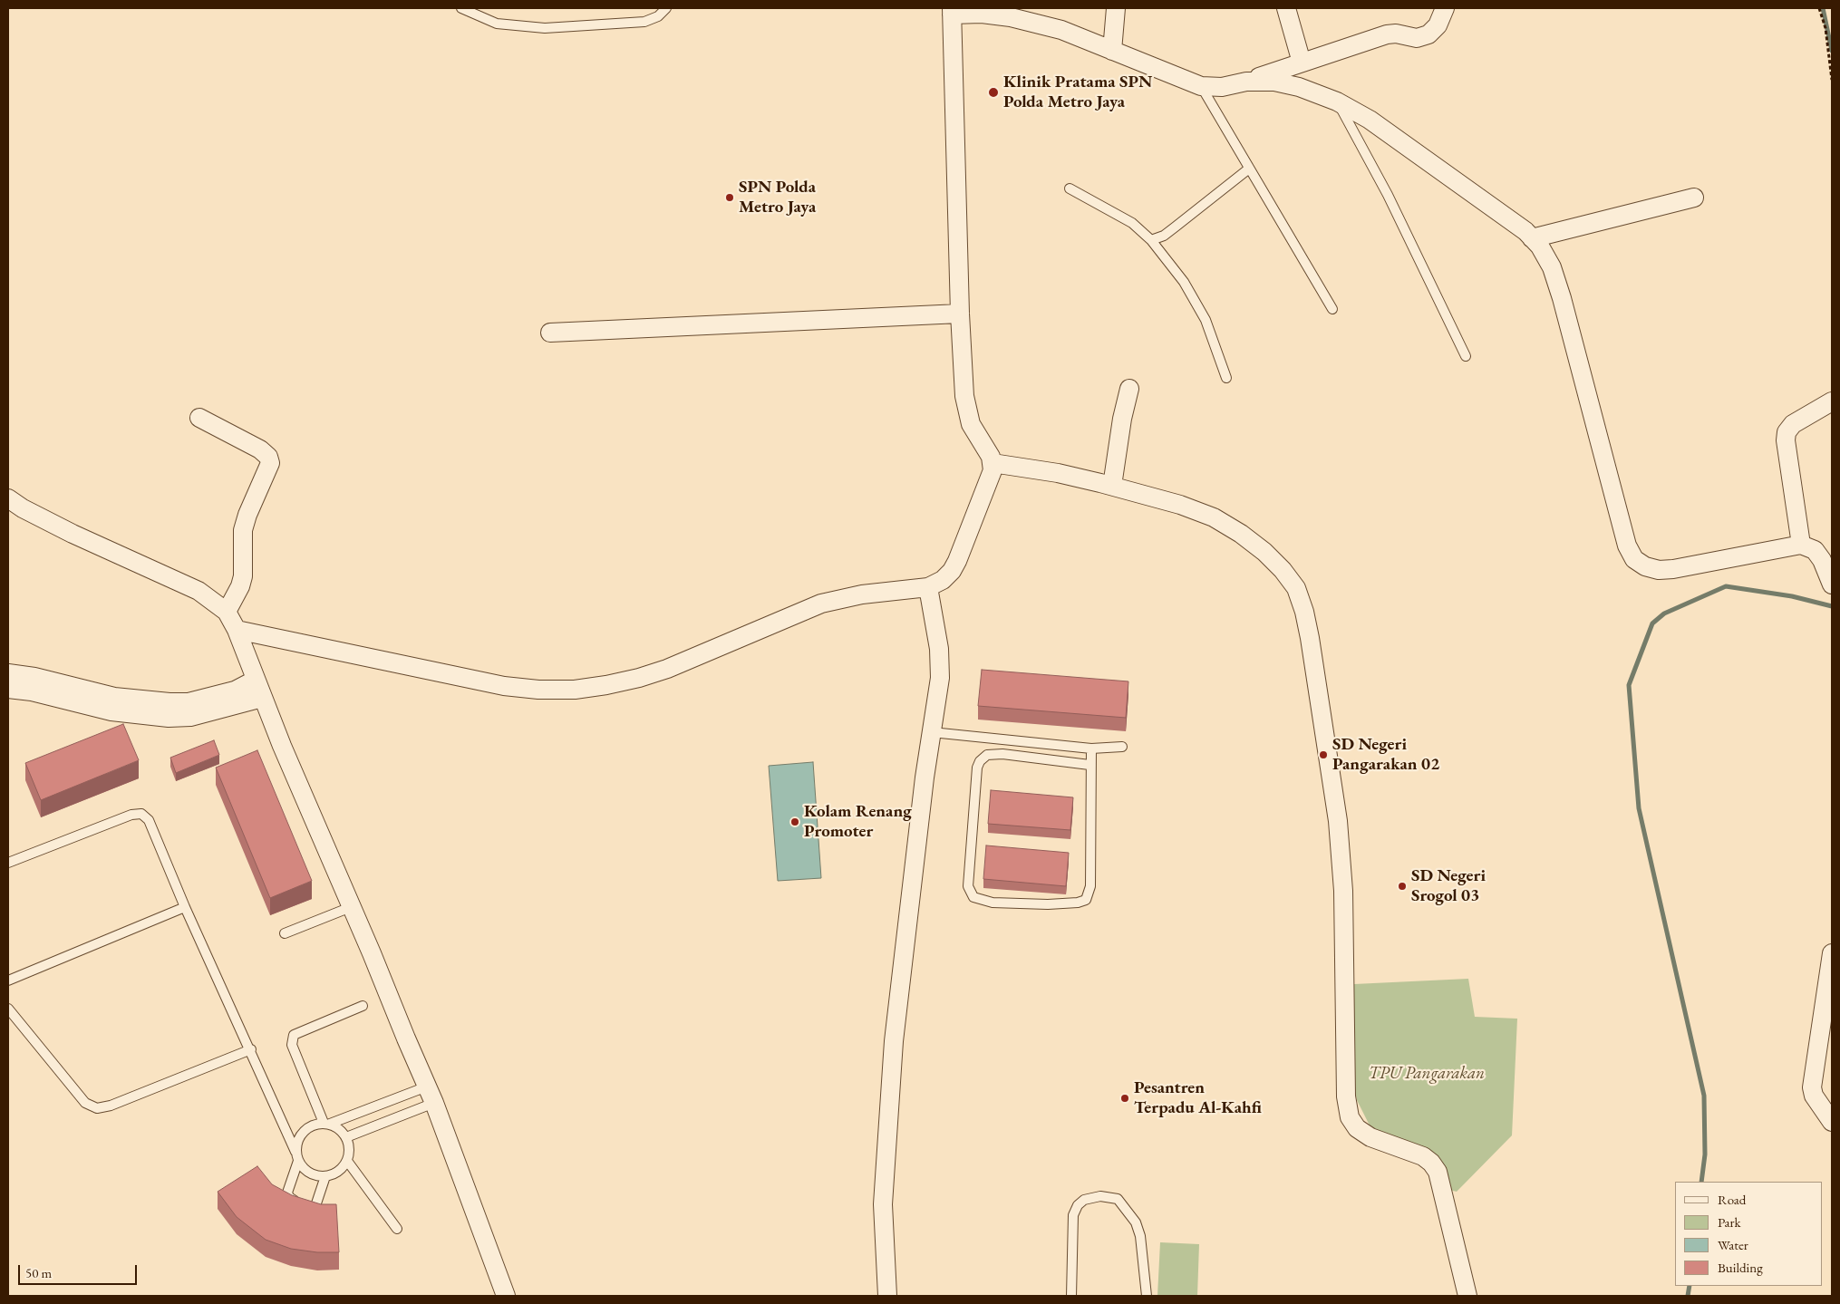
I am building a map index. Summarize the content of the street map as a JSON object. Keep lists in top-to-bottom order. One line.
{"parks":["TPU Pangarakan"],"places":["Klinik Pratama SPN Polda Metro Jaya","SPN Polda Metro Jaya","SD Negeri Pangarakan 02","Kolam Renang Promoter","SD Negeri Srogol 03","Pesantren Terpadu Al-Kahfi"],"legend":["Road","Park","Water","Building"],"scale_bar":"50 m"}
